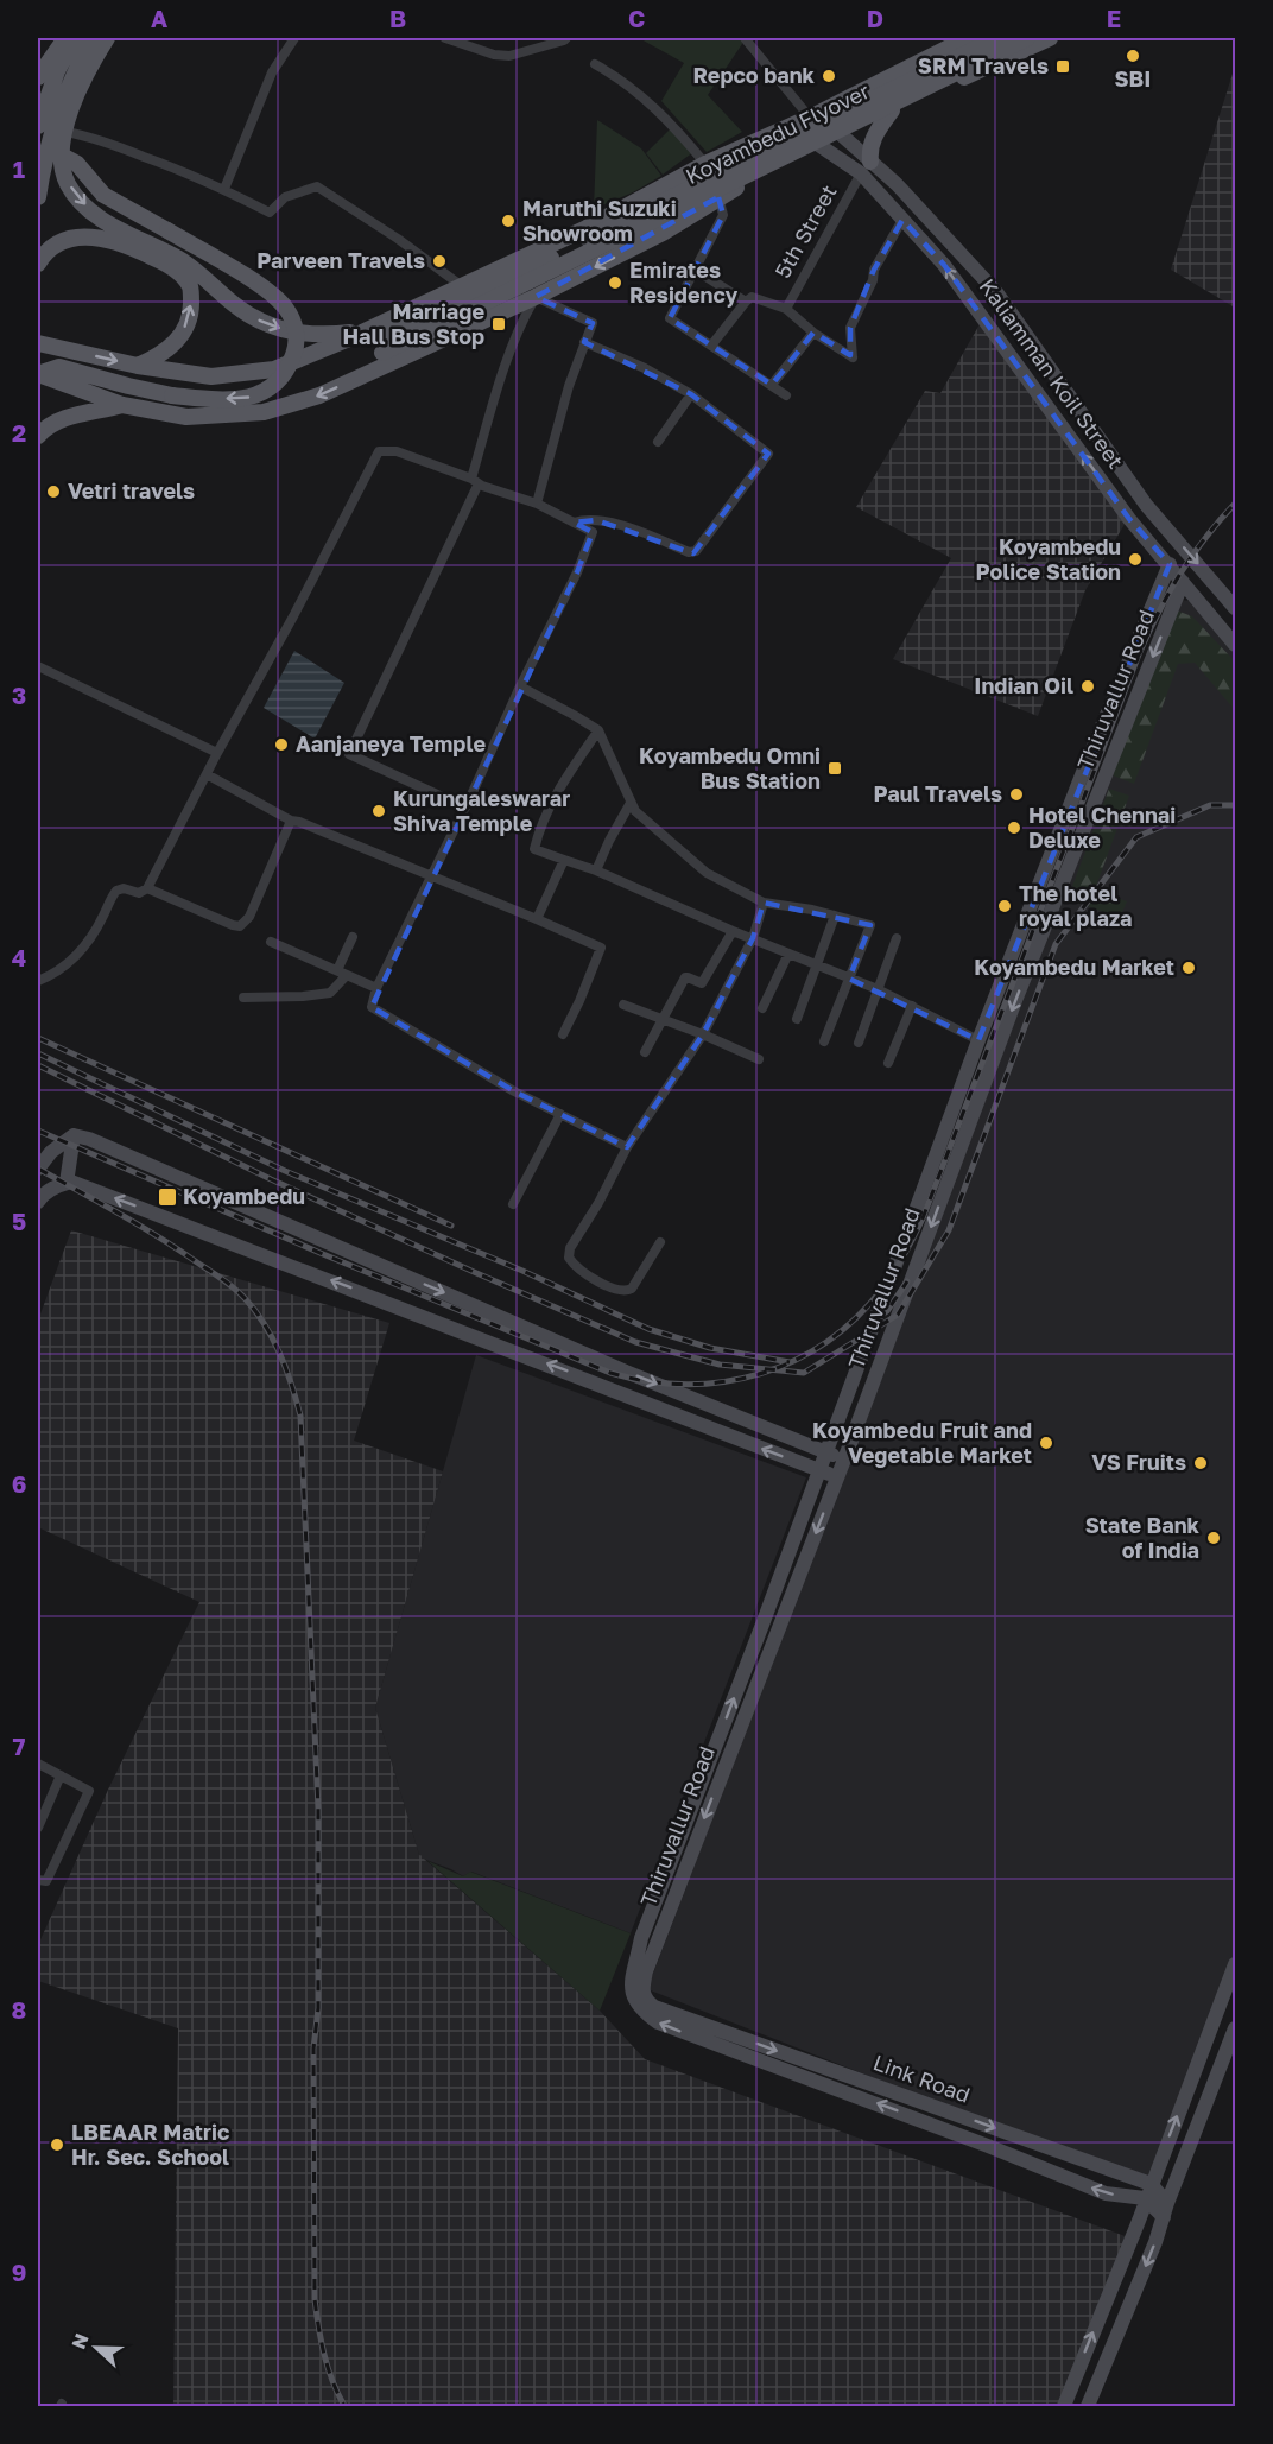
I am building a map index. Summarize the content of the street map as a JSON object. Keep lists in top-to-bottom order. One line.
{"streets":{"main road":["Koyambedu Flyover"],"street":["5th Street","Kaliamman Koil Street","Thiruvallur Road","Link Road"]},"crossings":[["5th Street","Kaliamman Koil Street"],["Kaliamman Koil Street","Thiruvallur Road"],["Thiruvallur Road","Link Road"]],"one_way":["Link Road"],"places":{"other":["SBI","Repco bank","Maruthi Suzuki Showroom","Parveen Travels","Emirates Residency","Vetri travels","Koyambedu Police Station","Indian Oil","Aanjaneya Temple","Paul Travels","Kurungaleswarar Shiva Temple","Hotel Chennai Deluxe","The hotel royal plaza","Koyambedu Market","Koyambedu Fruit and Vegetable Market","VS Fruits","State Bank of India","LBEAAR Matric Hr. Sec. School"],"transit":["SRM Travels","Marriage Hall Bus Stop","Koyambedu Omni Bus Station","Koyambedu"]},"north":"left","grid":{"columns":["A","B","C","D","E"],"rows":["1","2","3","4","5","6","7","8","9"]}}
